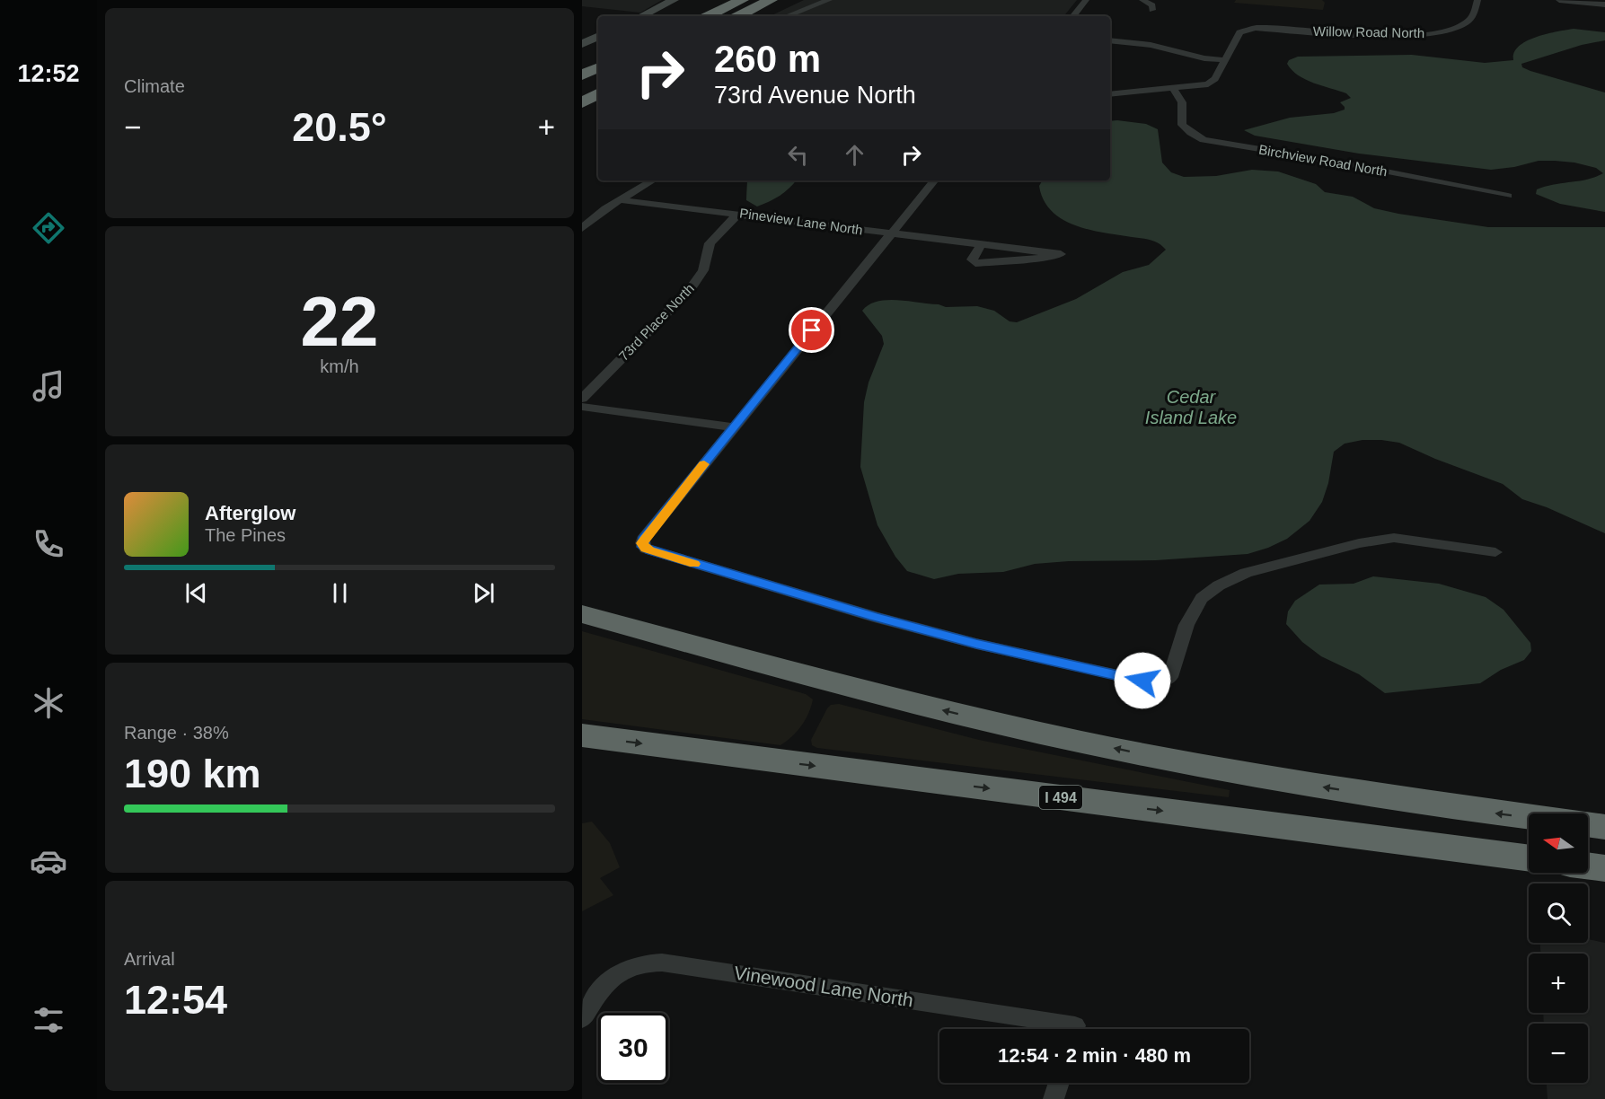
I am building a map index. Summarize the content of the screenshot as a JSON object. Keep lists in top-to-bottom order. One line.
{"streets":{"highway":["I 494"],"street":["Willow Road North","Birchview Road North","Pineview Lane North","73rd Place North","Vinewood Lane North"]},"crossings":[["Pineview Lane North","73rd Place North"]],"water":["Cedar Island Lake"],"north":"left","page":{"tabs":"12:52","tile":["Climate",["22","km/h"],["Range · 38%","190 km"],["Arrival","12:54"]],"turn":["260 m","73rd Avenue North"],"heat":["−","20.5°","+"],"song":["Afterglow","The Pines"],"map_buttons":["+","−"],"limit":"30","trip":"12:54 · 2 min · 480 m"}}
